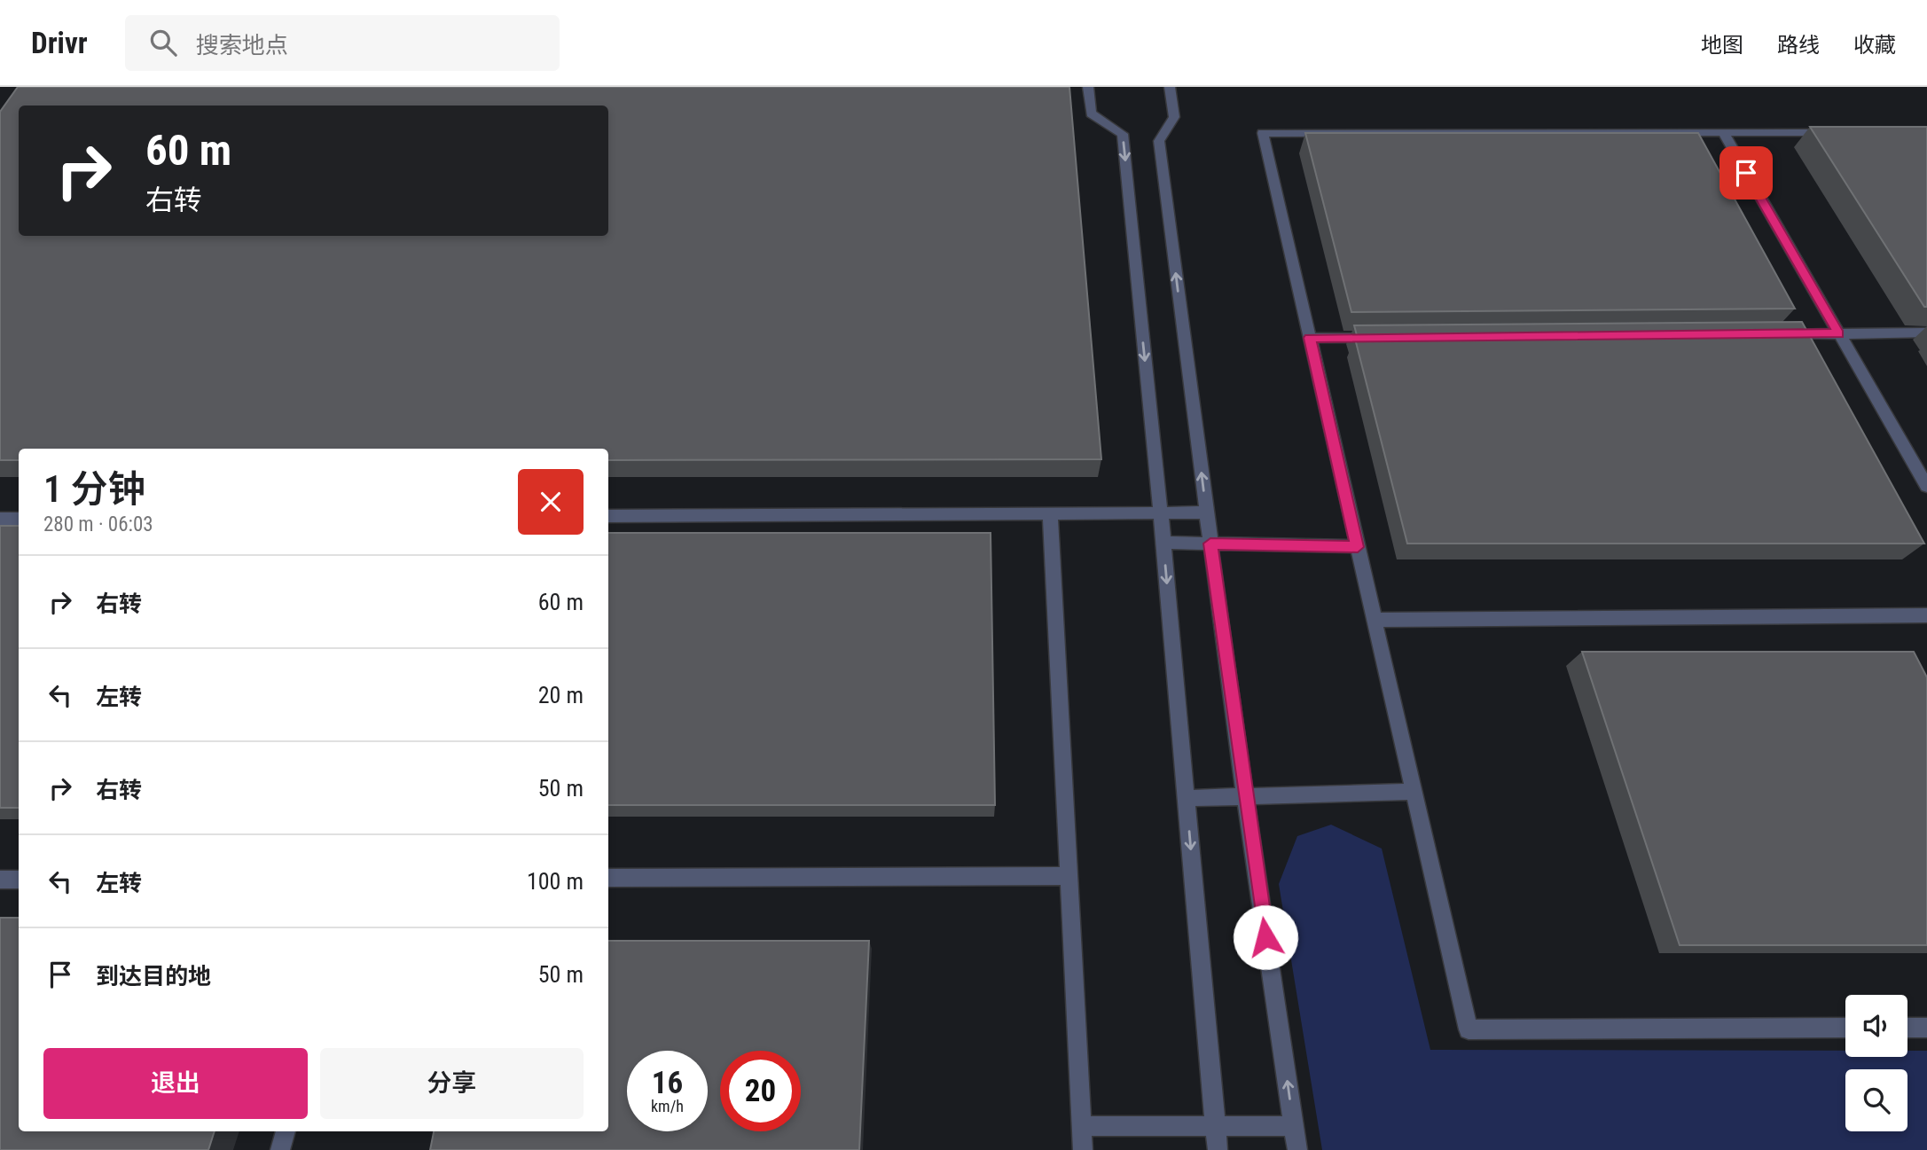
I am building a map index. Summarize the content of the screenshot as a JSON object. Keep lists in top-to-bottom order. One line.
{"page":{"header":"Drivr","search":"搜索地点","nav":["地图","路线","收藏"],"turn":["60 m","右转"],"heading":["1 分钟","280 m · 06:03"],"list":[{"name":"右转","value":"60 m"},{"name":"左转","value":"20 m"},{"name":"右转","value":"50 m"},{"name":"左转","value":"100 m"},{"name":"到达目的地","value":"50 m"}],"buttons":["退出","分享"],"speed":"16 km/h","limit":"20"}}
